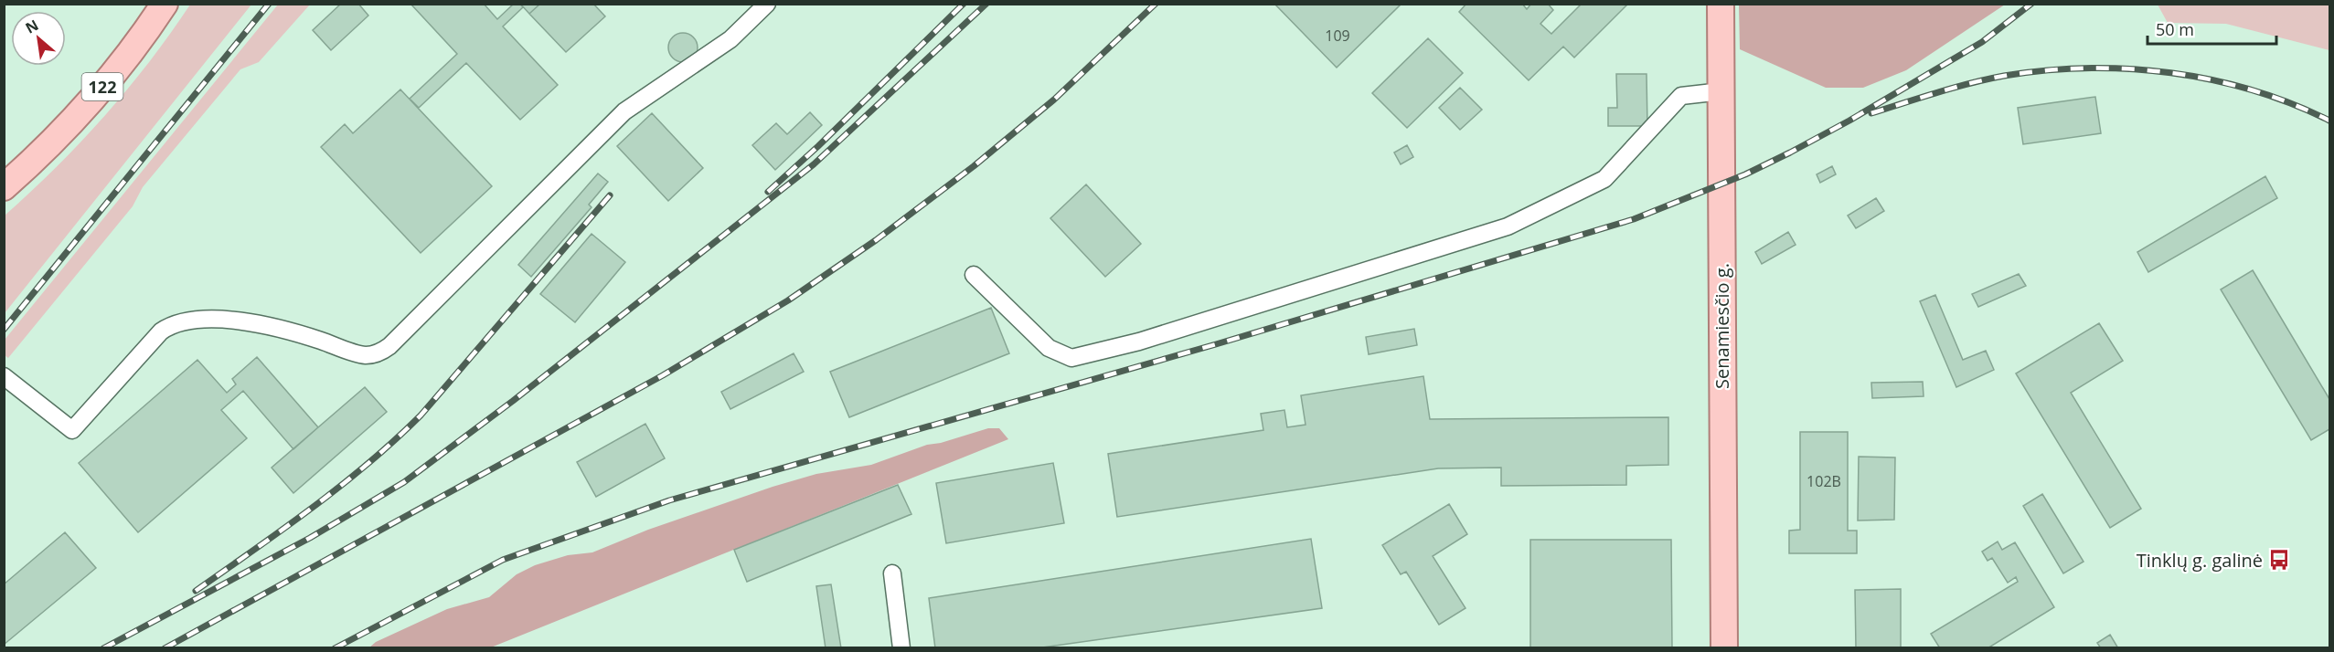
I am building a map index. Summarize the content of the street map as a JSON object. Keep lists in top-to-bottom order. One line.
{"streets":{"main road":["122","Senamiesčio g."]},"places":{"bus stop":["Tinklų g. galinė"]},"house_numbers":["109","102B"],"scale_bar":"50 m","north":"top left"}
